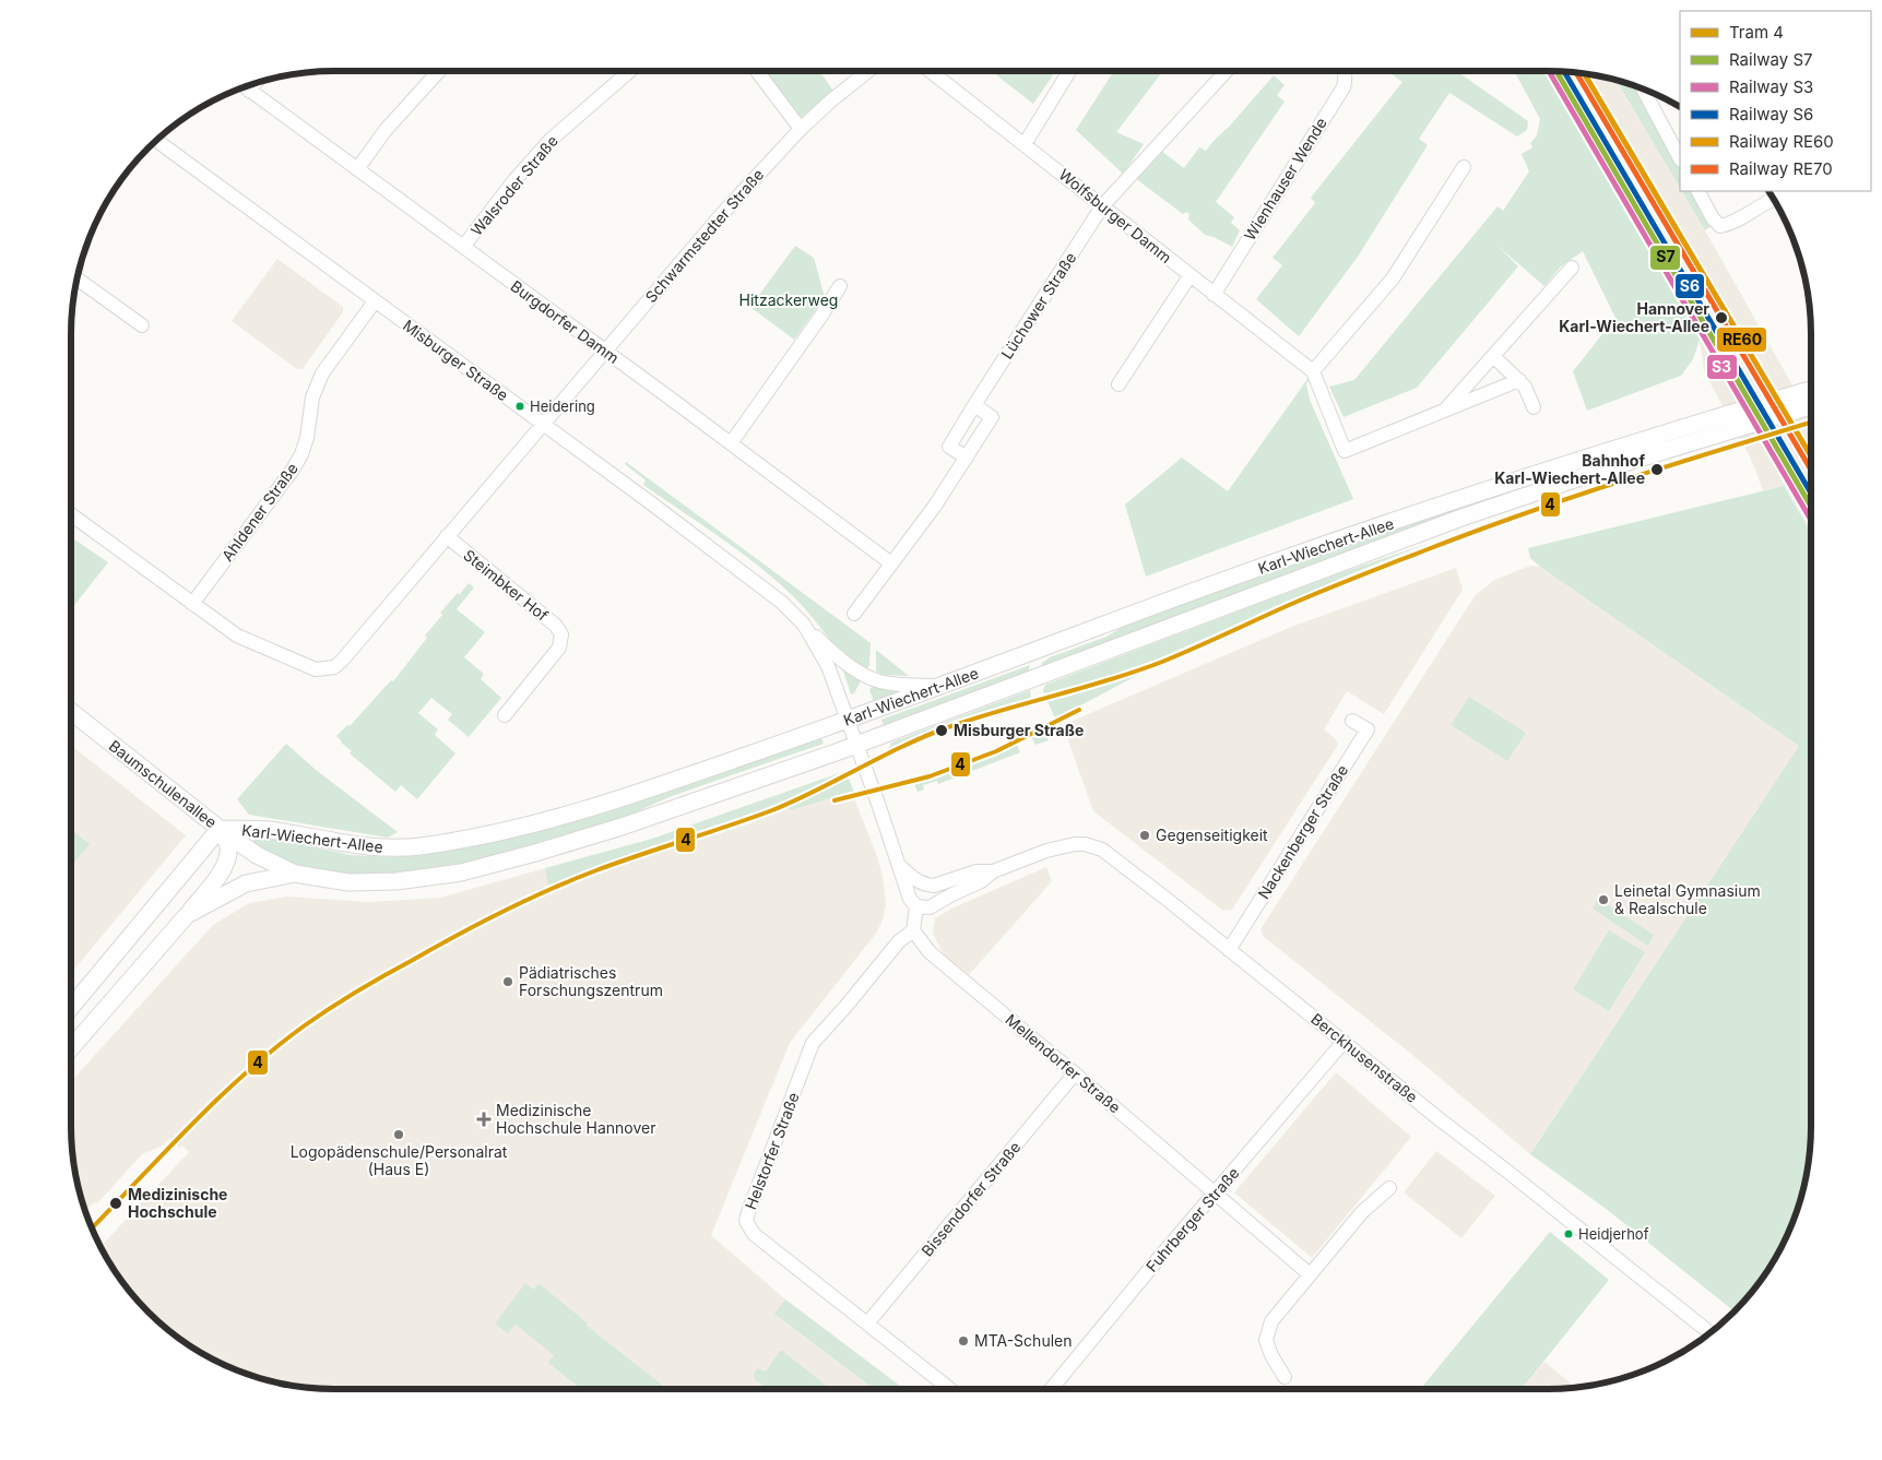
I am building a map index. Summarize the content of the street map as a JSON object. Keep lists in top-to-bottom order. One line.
{"streets":{"main road":["Karl-Wiechert-Allee","Baumschulenallee"],"street":["Wienhauser Wende","Walsroder Straße","Wolfsburger Damm","Schwarmstedter Straße","Lüchower Straße","Burgdorfer Damm","Misburger Straße","Ahldener Straße","Steimbker Hof","Nackenberger Straße","Berckhusenstraße","Mellendorfer Straße","Helstorfer Straße","Bissendorfer Straße","Fuhrberger Straße"]},"crossings":[["Wienhauser Wende","Wolfsburger Damm"],["Walsroder Straße","Burgdorfer Damm"],["Wolfsburger Damm","Lüchower Straße"],["Schwarmstedter Straße","Burgdorfer Damm"],["Schwarmstedter Straße","Misburger Straße"],["Misburger Straße","Ahldener Straße"],["Misburger Straße","Karl-Wiechert-Allee"],["Karl-Wiechert-Allee","Baumschulenallee"],["Nackenberger Straße","Berckhusenstraße"],["Berckhusenstraße","Fuhrberger Straße"],["Mellendorfer Straße","Helstorfer Straße"],["Mellendorfer Straße","Bissendorfer Straße"],["Mellendorfer Straße","Fuhrberger Straße"],["Helstorfer Straße","Bissendorfer Straße"]],"parks":["Hitzackerweg"],"places":{"other":["Hannover Karl-Wiechert-Allee","Heidering","Bahnhof Karl-Wiechert-Allee","Misburger Straße","Gegenseitigkeit","Leinetal Gymnasium & Realschule","Pädiatrisches Forschungszentrum","Logopädenschule/Personalrat (Haus E)","Medizinische Hochschule","Heidjerhof","MTA-Schulen"],"health":["Medizinische Hochschule Hannover"]},"lines":["rail line S3","rail line S7","rail line S6","rail line RE70","rail line RE60","tram line 4"],"legend":["Tram 4","Railway S7","Railway S3","Railway S6","Railway RE60","Railway RE70"]}
